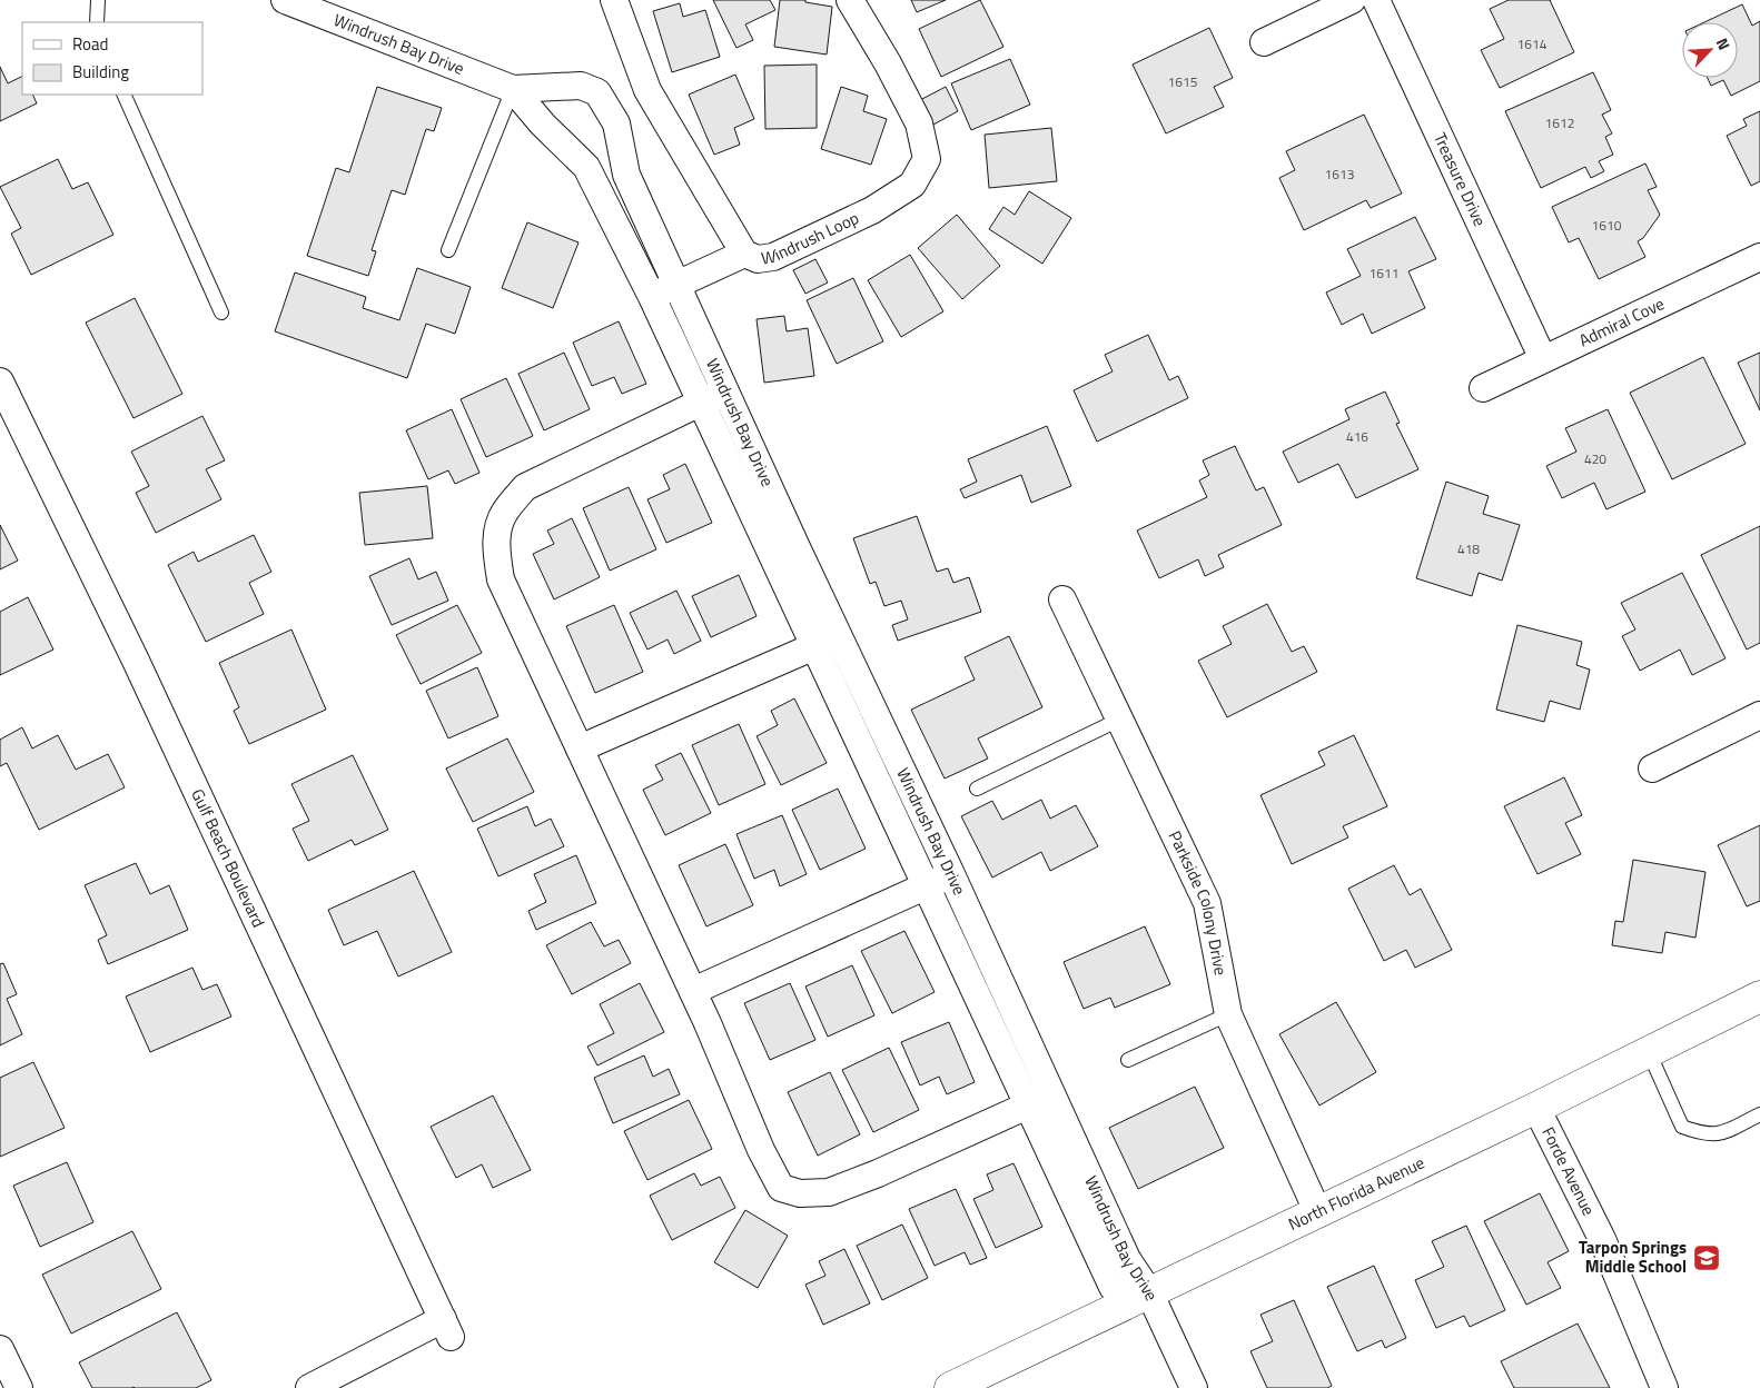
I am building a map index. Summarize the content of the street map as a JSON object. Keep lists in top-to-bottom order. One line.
{"streets":{"street":["Windrush Bay Drive","Treasure Drive","Windrush Loop","Admiral Cove","Gulf Beach Boulevard","Parkside Colony Drive","Forde Avenue","North Florida Avenue"]},"crossings":[["Windrush Bay Drive","North Florida Avenue"],["Treasure Drive","Admiral Cove"],["Parkside Colony Drive","North Florida Avenue"],["Forde Avenue","North Florida Avenue"]],"places":{"school or university":["Tarpon Springs Middle School"]},"house_numbers":["1614","1615","1612","1613","1610","1611","416","420","418"],"legend":["Road","Building"],"north":"top right"}
